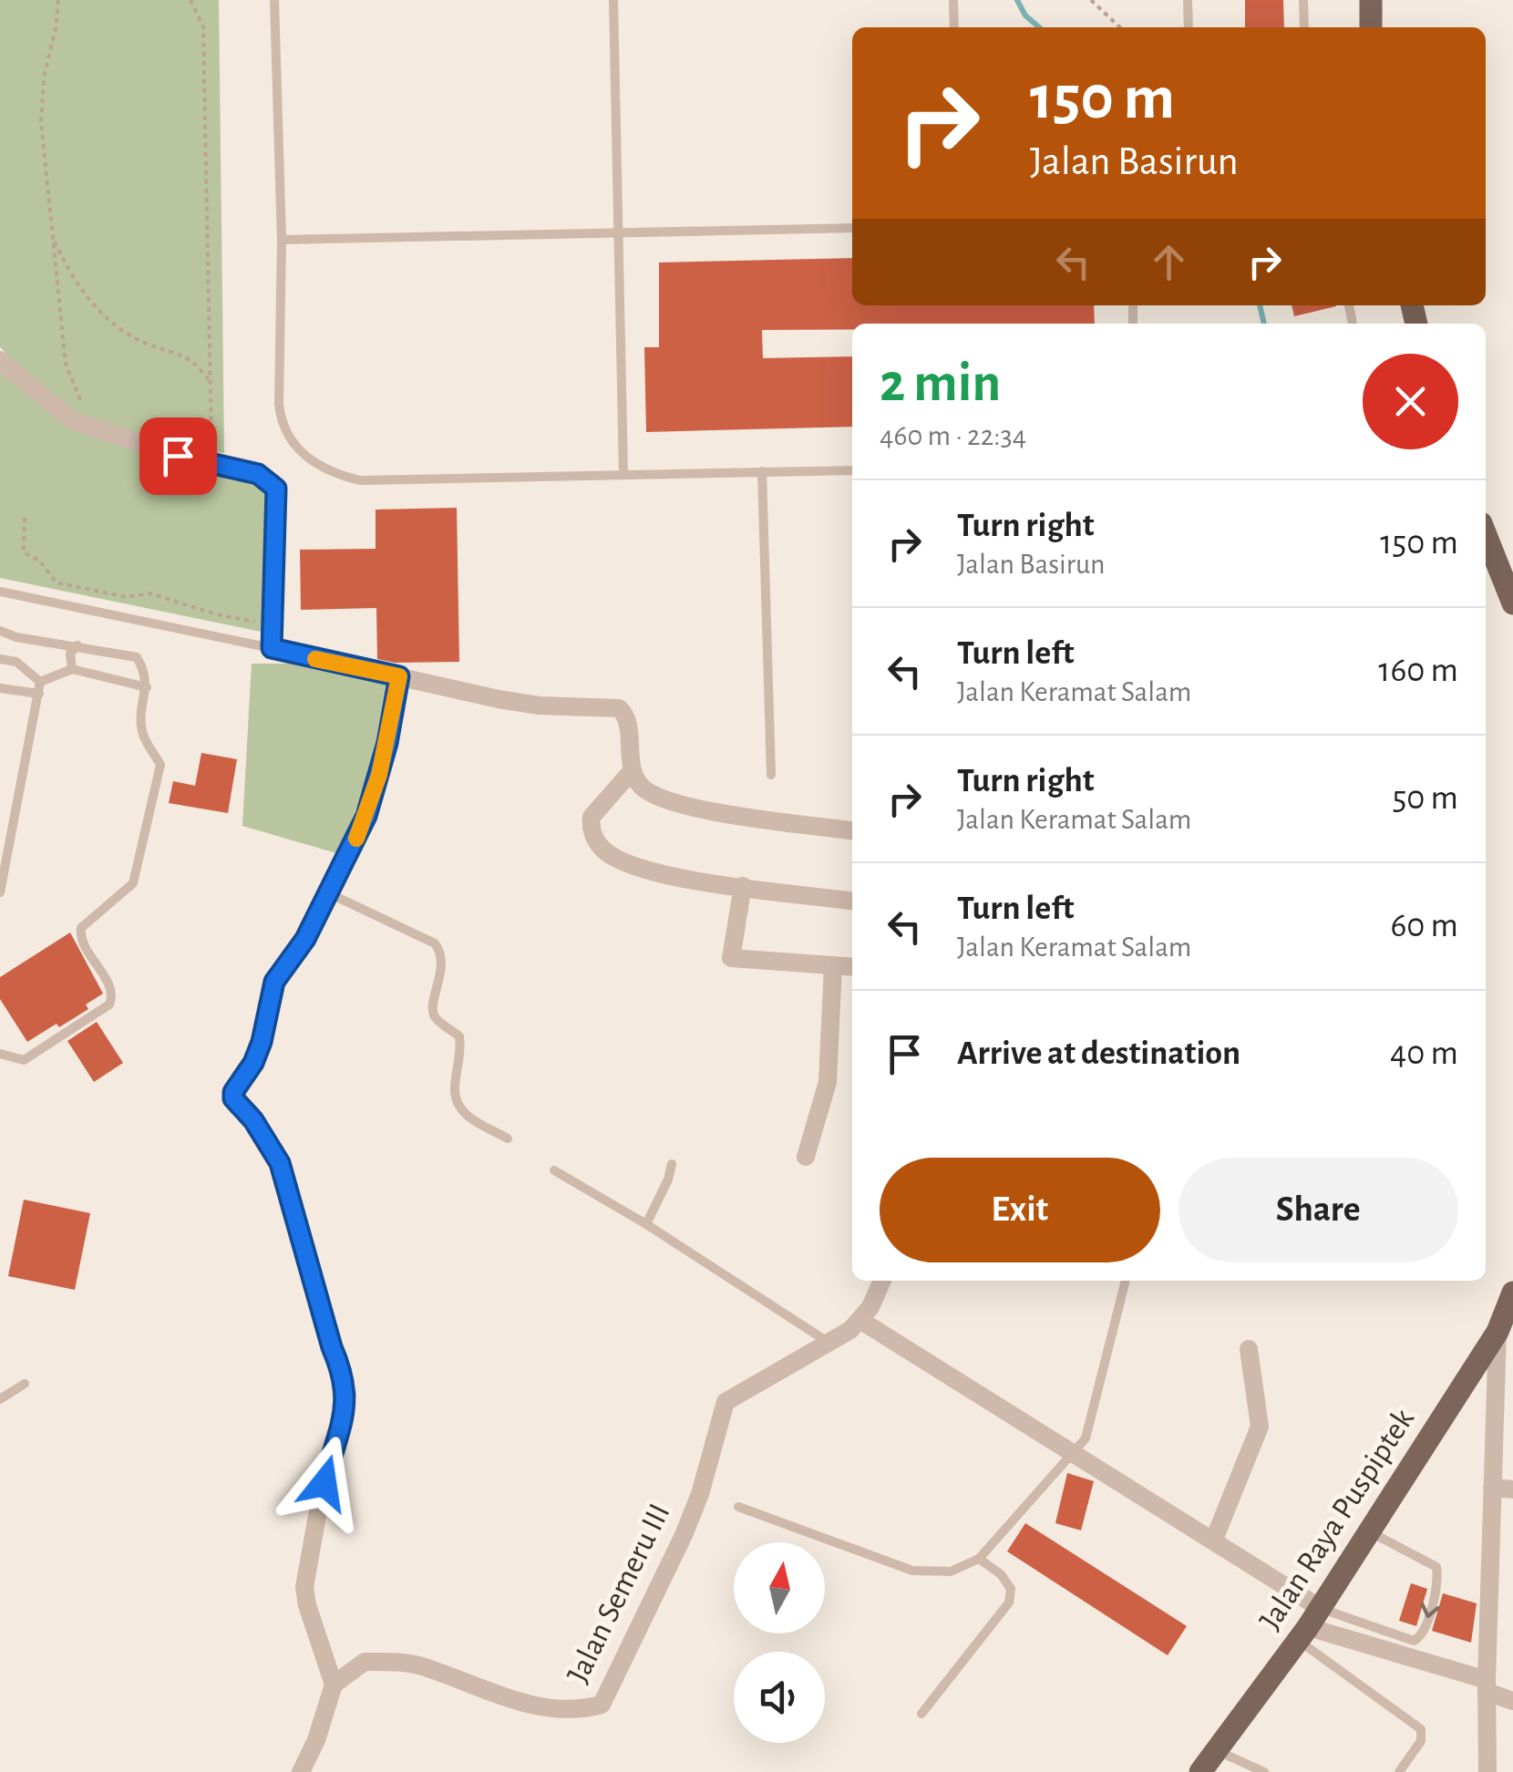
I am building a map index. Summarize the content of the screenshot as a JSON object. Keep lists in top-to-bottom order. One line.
{"streets":{"main road":["Jalan Raya Puspiptek"],"street":["Jalan Semeru III"]},"north":"top","page":{"turn":["150 m","Jalan Basirun"],"heading":["2 min","460 m · 22:34"],"list":[{"name":"Turn right","note":"Jalan Basirun","value":"150 m"},{"name":"Turn left","note":"Jalan Keramat Salam","value":"160 m"},{"name":"Turn right","note":"Jalan Keramat Salam","value":"50 m"},{"name":"Turn left","note":"Jalan Keramat Salam","value":"60 m"},{"name":"Arrive at destination","value":"40 m"}],"buttons":["Exit","Share"]}}
